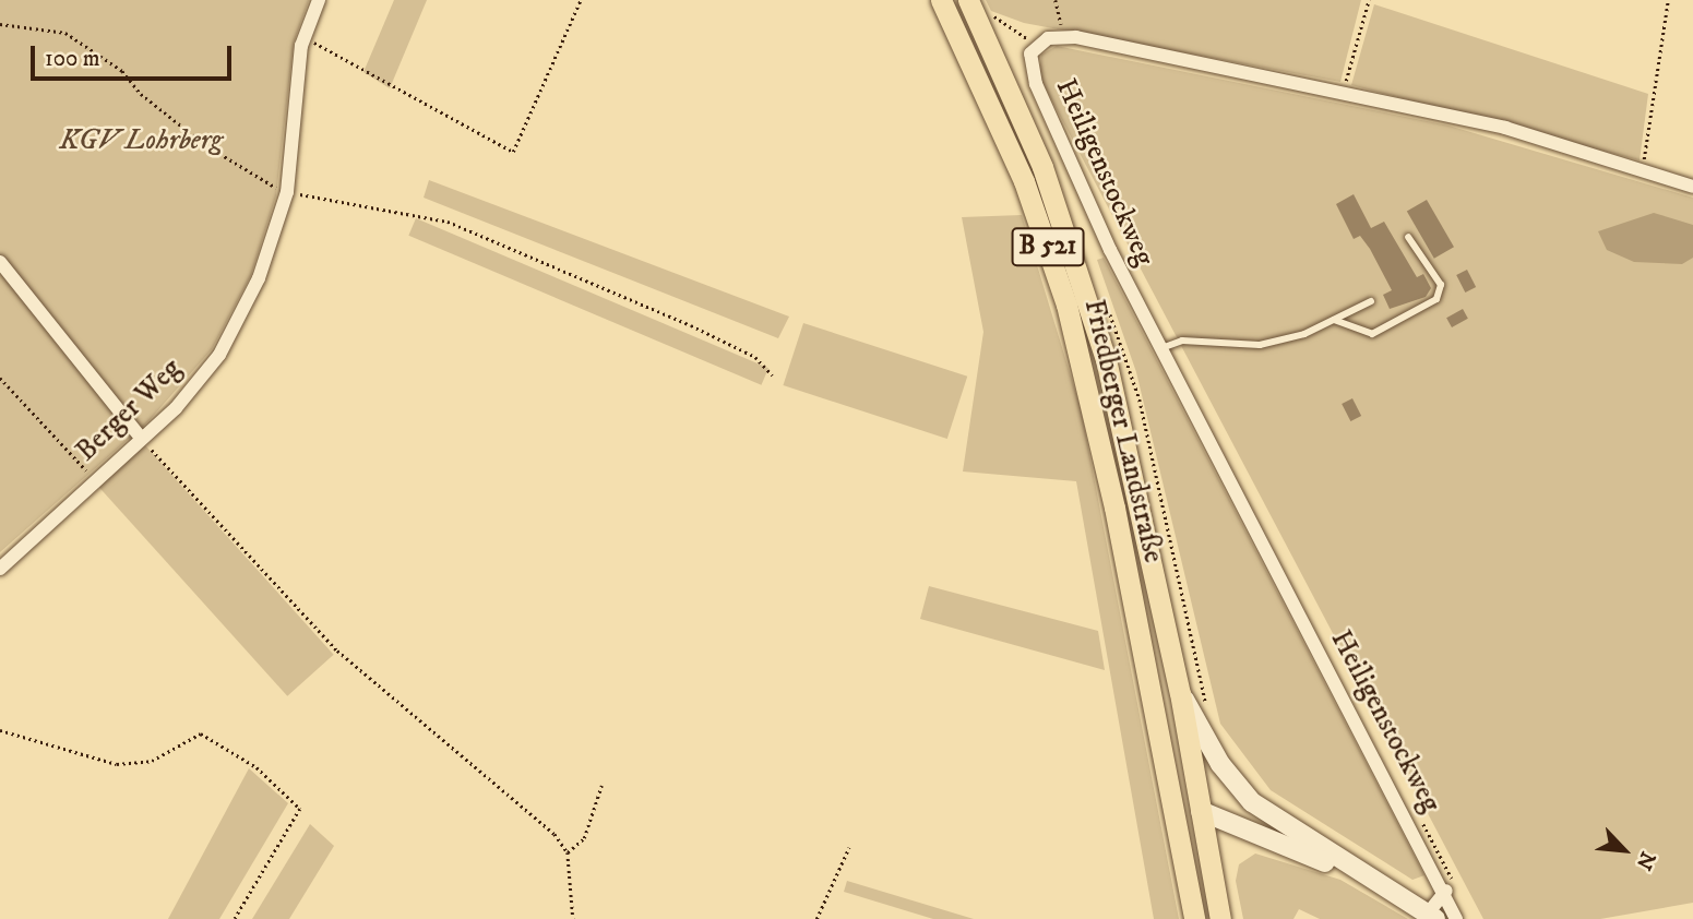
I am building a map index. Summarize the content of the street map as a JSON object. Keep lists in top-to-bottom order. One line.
{"streets":{"main road":["B 521","Friedberger Landstraße"],"street":["Heiligenstockweg","Berger Weg"]},"crossings":[["B 521","Friedberger Landstraße"]],"parks":["KGV Lohrberg"],"scale_bar":"100 m","north":"bottom right"}
